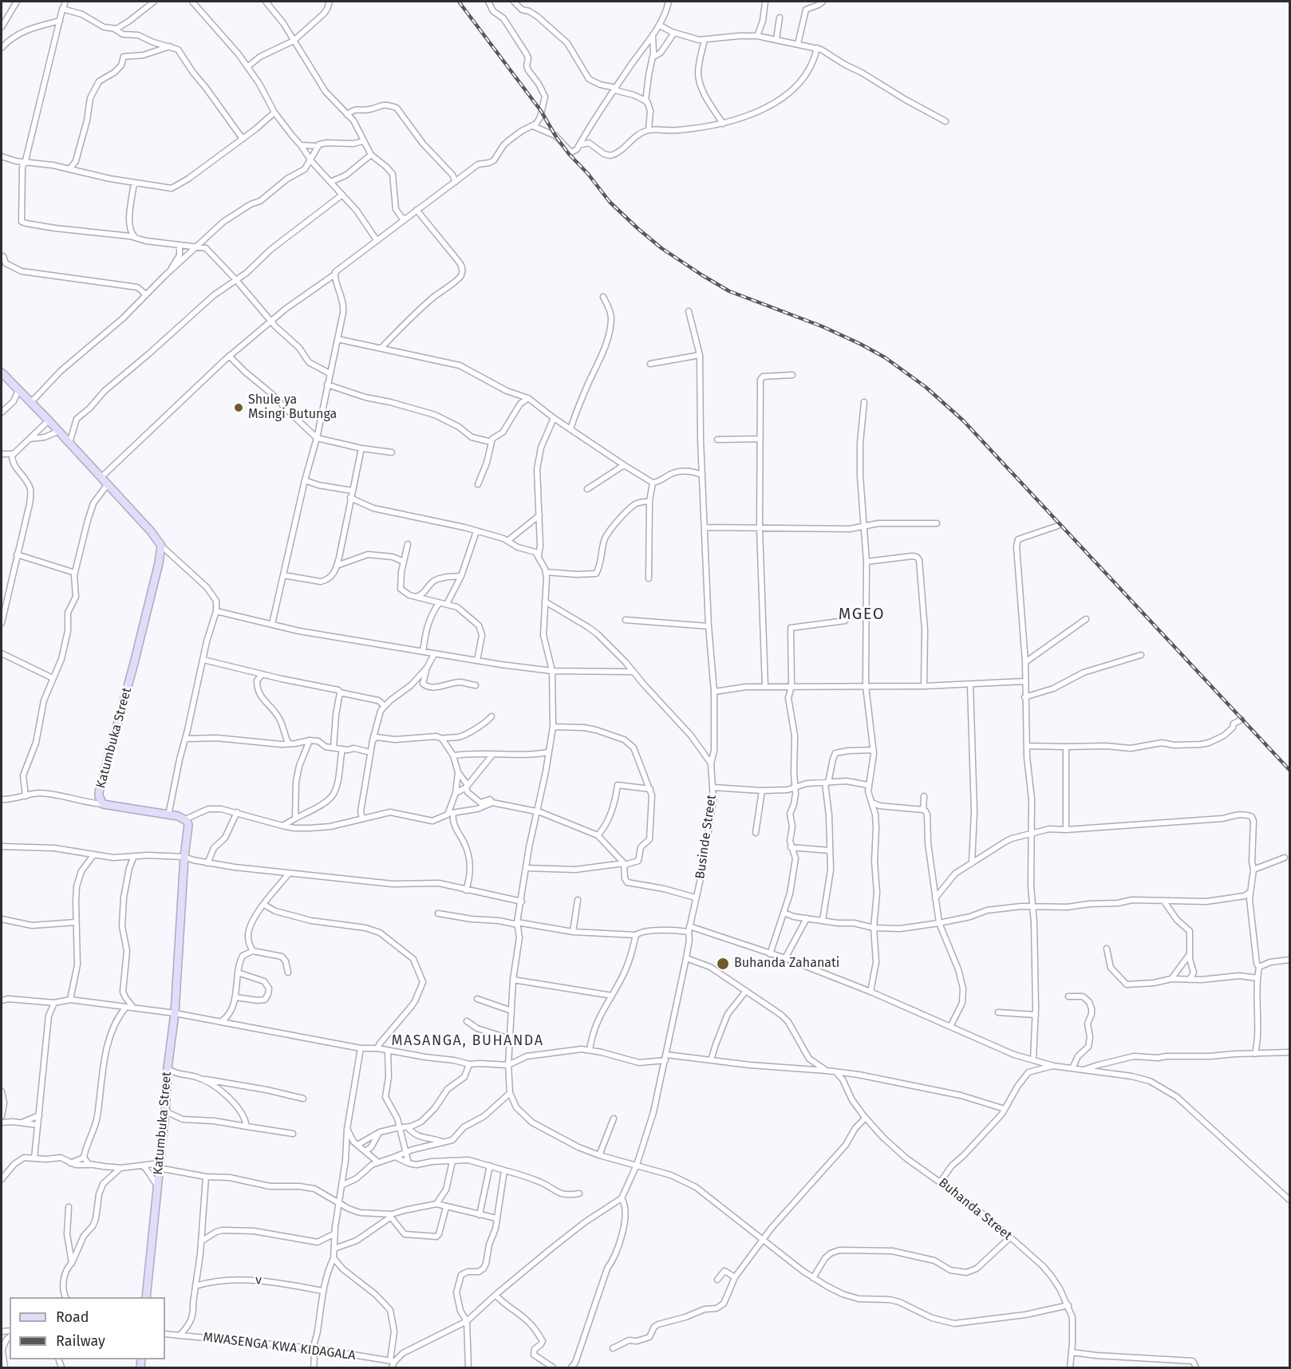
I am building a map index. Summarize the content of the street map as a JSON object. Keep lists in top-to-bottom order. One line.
{"streets":{"main road":["Katumbuka Street"],"street":["Businde Street","Buhanda Street","v","MWASENGA KWA KIDAGALA"]},"districts":["MGEO","MASANGA, BUHANDA"],"places":["Shule ya Msingi Butunga","Buhanda Zahanati"],"legend":["Road","Railway"]}
